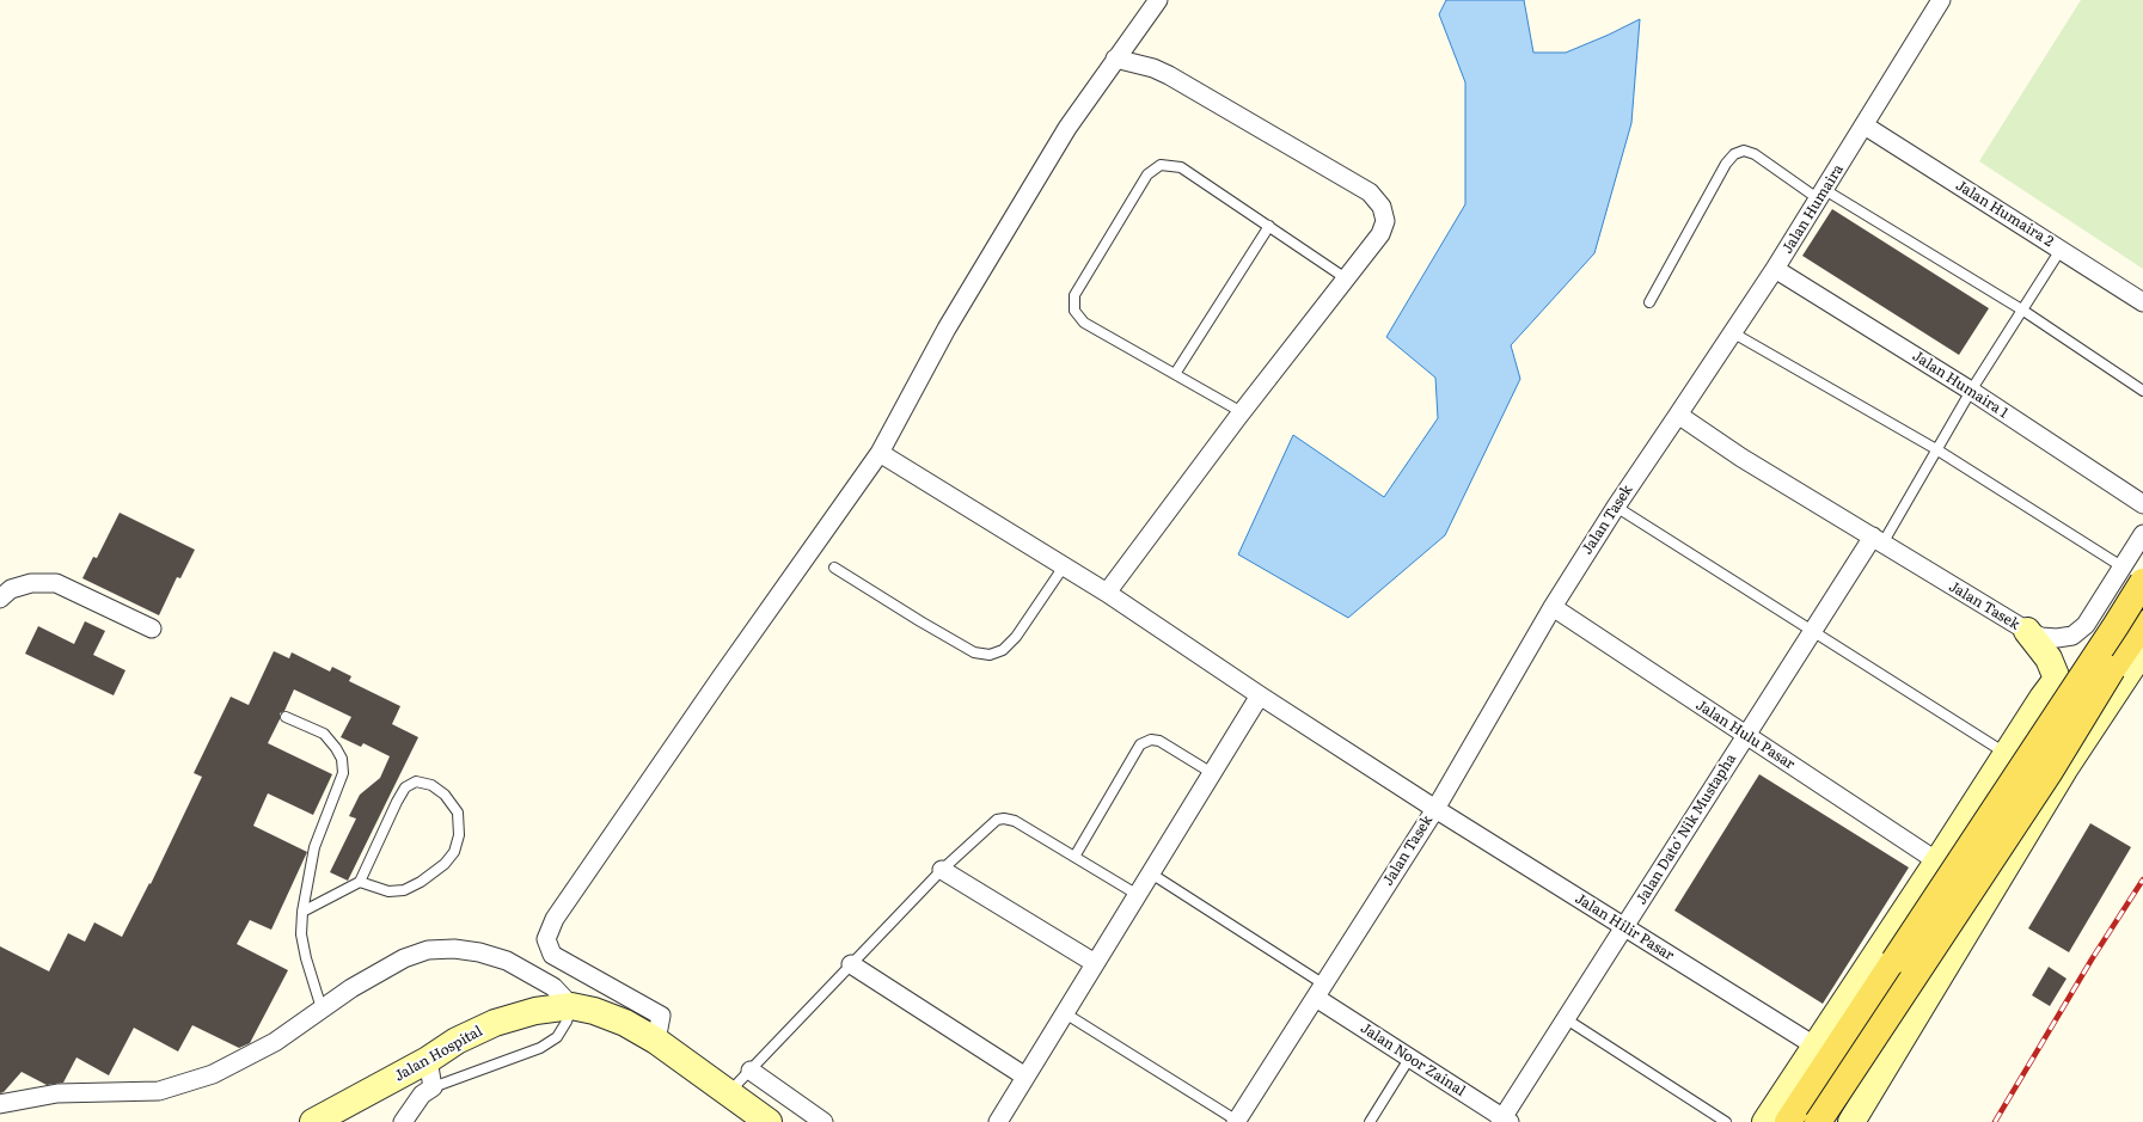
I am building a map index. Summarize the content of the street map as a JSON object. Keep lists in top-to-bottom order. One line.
{"streets":{"main road":["Jalan Hospital"],"street":["Jalan Humaira","Jalan Humaira 2","Jalan Humaira 1","Jalan Tasek","Jalan Hulu Pasar","Jalan Dato' Nik Mustapha","Jalan Hilir Pasar","Jalan Noor Zainal"]},"crossings":[["Jalan Humaira","Jalan Humaira 2"],["Jalan Humaira","Jalan Humaira 1"],["Jalan Humaira","Jalan Tasek"],["Jalan Tasek","Jalan Hulu Pasar"],["Jalan Tasek","Jalan Dato' Nik Mustapha"],["Jalan Tasek","Jalan Hilir Pasar"],["Jalan Tasek","Jalan Noor Zainal"],["Jalan Hulu Pasar","Jalan Dato' Nik Mustapha"],["Jalan Dato' Nik Mustapha","Jalan Hilir Pasar"],["Jalan Dato' Nik Mustapha","Jalan Noor Zainal"]]}
